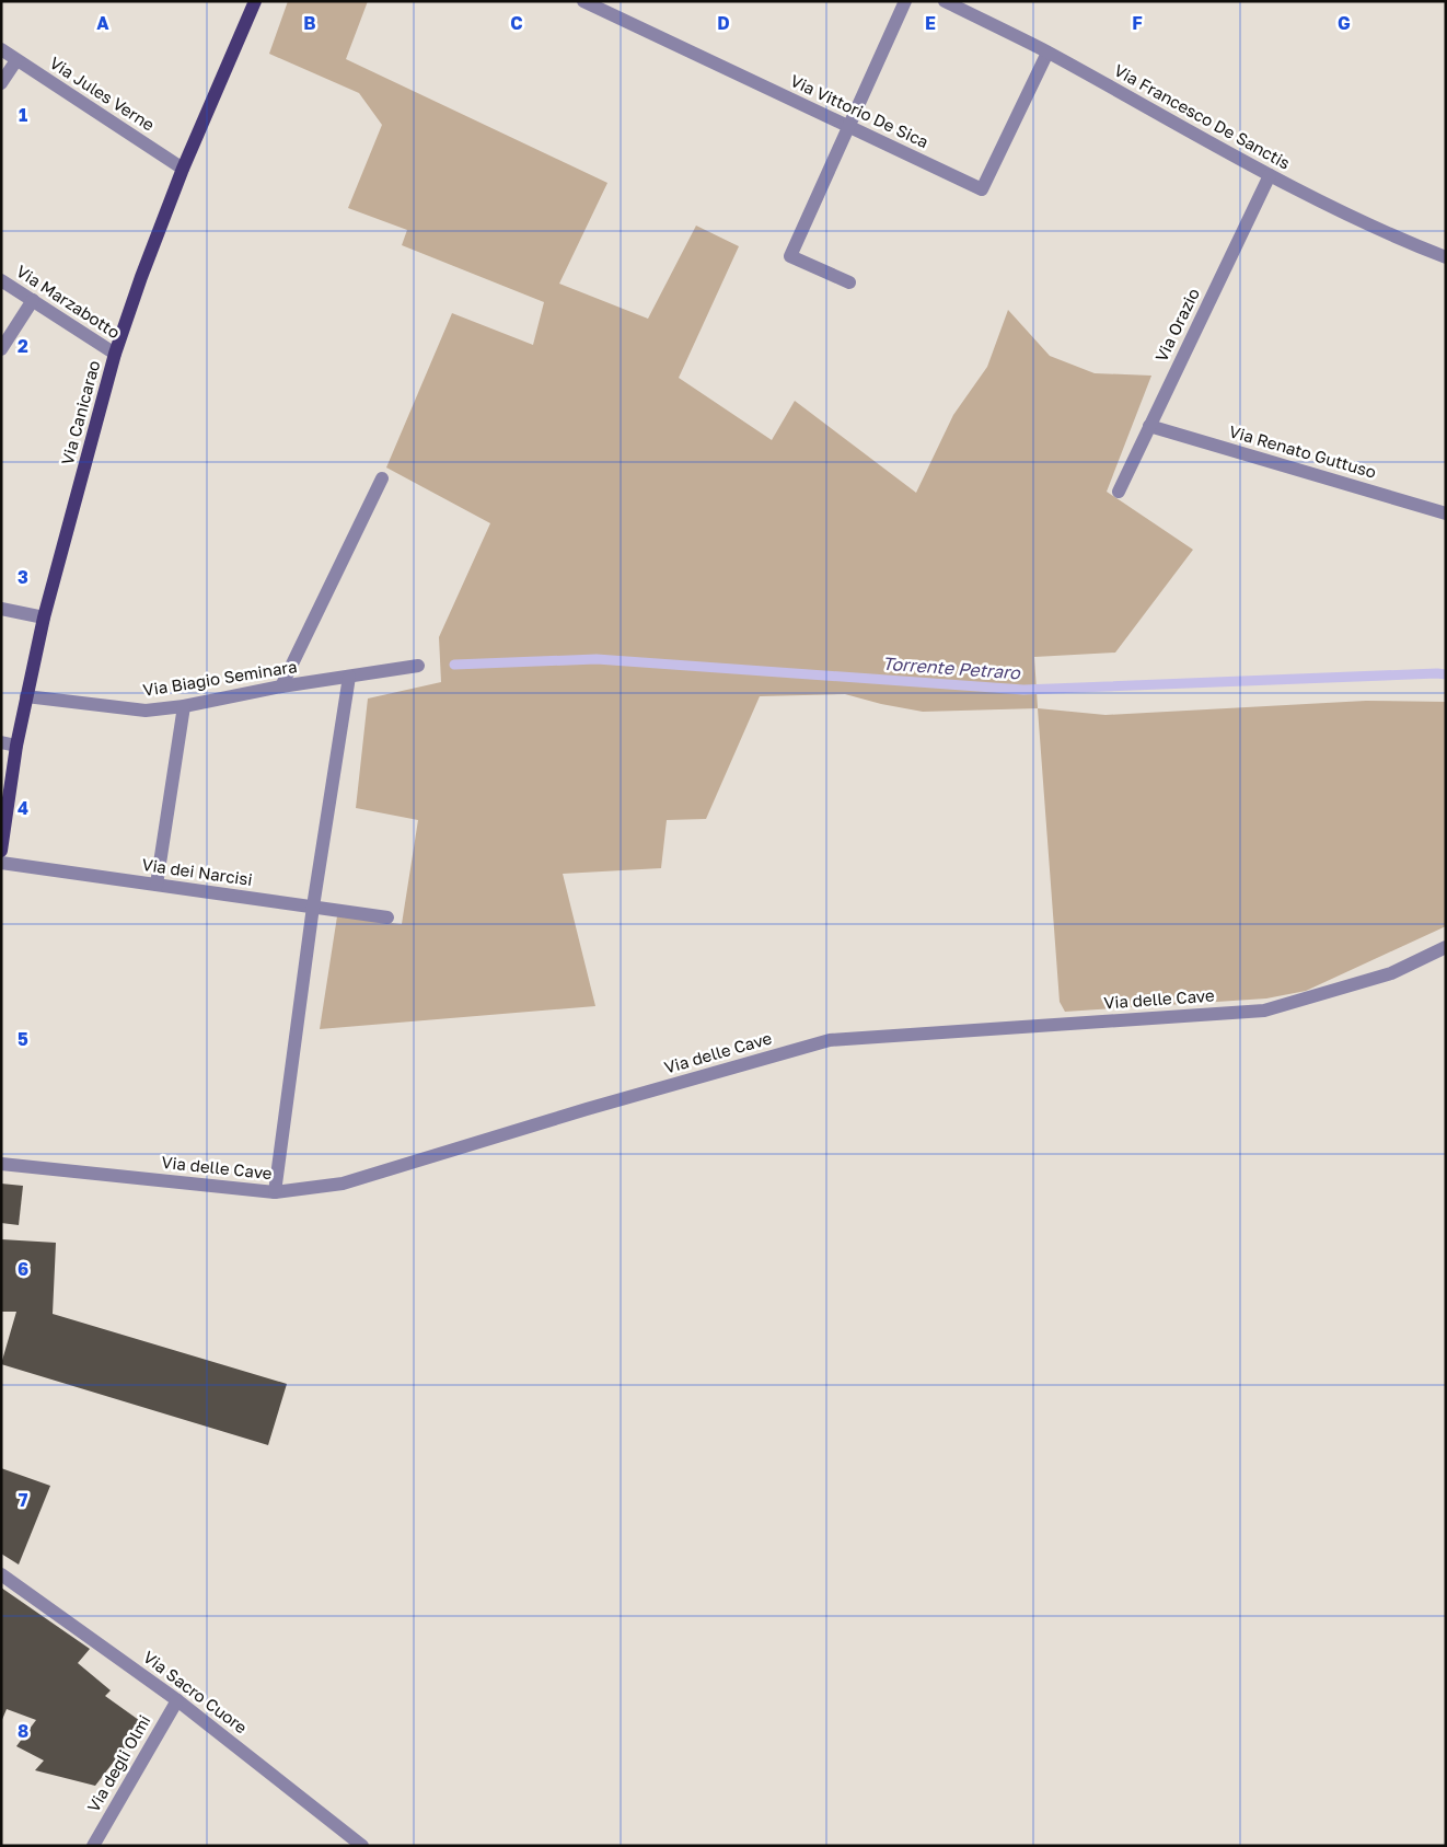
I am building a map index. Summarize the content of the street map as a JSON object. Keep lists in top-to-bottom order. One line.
{"streets":{"main road":["Via Canicarao"],"street":["Via Jules Verne","Via Vittorio De Sica","Via Francesco De Sanctis","Via Marzabotto","Via Orazio","Via Renato Guttuso","Via Biagio Seminara","Via dei Narcisi","Via delle Cave","Via Sacro Cuore","Via degli Olmi"]},"crossings":[["Via Jules Verne","Via Canicarao"],["Via Vittorio De Sica","Via Francesco De Sanctis"],["Via Francesco De Sanctis","Via Orazio"],["Via Marzabotto","Via Canicarao"],["Via Orazio","Via Renato Guttuso"],["Via Canicarao","Via Biagio Seminara"],["Via Sacro Cuore","Via degli Olmi"]],"water":["Torrente Petraro"],"grid":{"columns":["A","B","C","D","E","F","G"],"rows":["1","2","3","4","5","6","7","8"]}}
